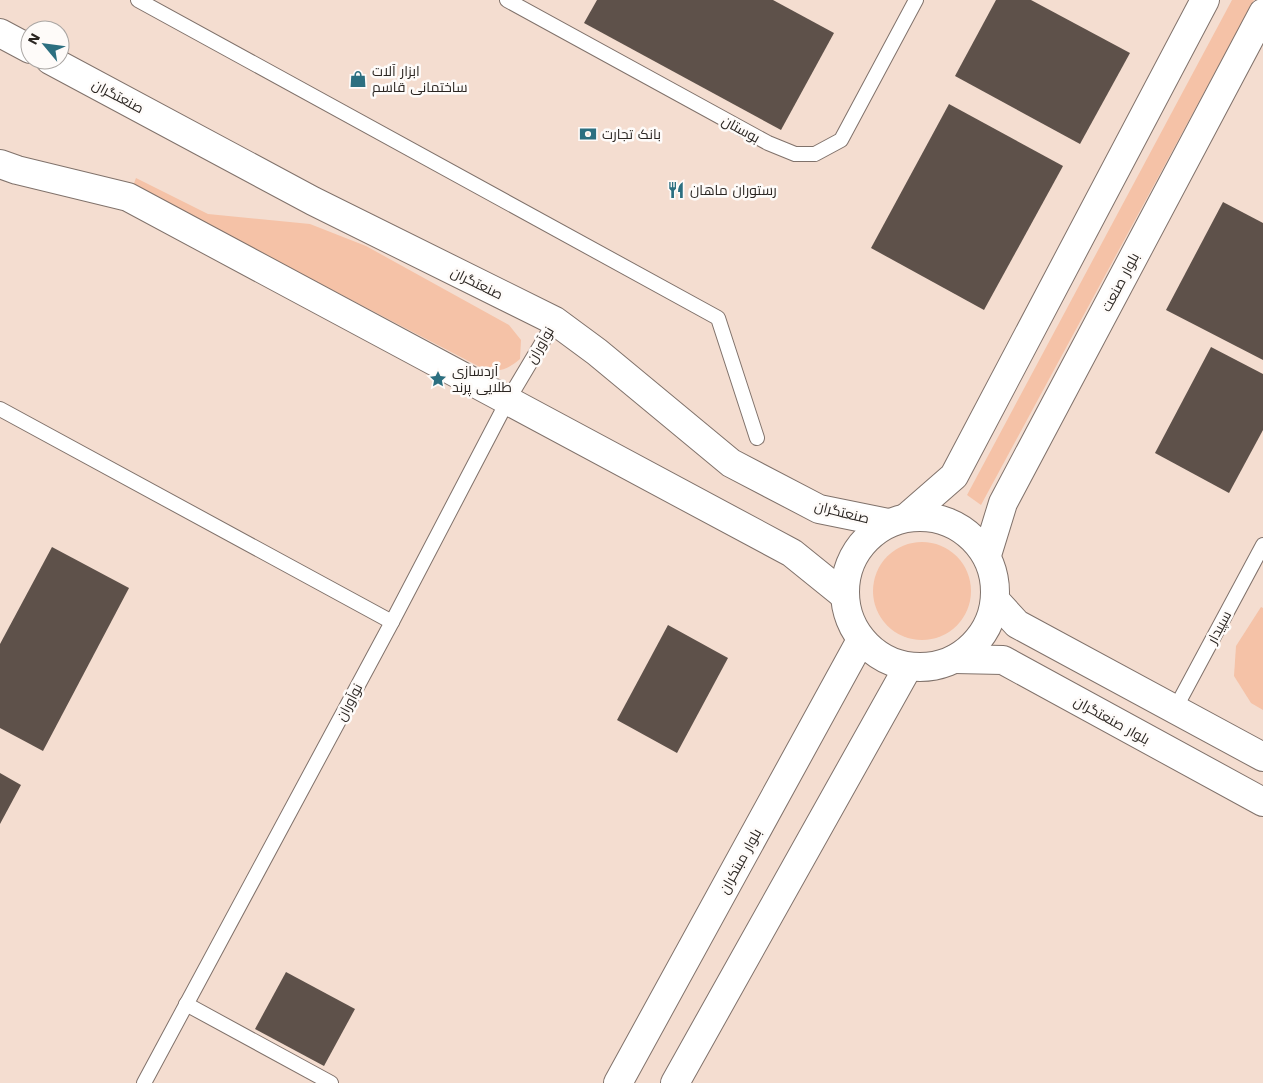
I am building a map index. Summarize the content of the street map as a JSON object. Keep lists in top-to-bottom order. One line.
{"streets":{"street":["صنعتگران","بلوار صنعت","بلوار صنعتگران","بلوار مبتکران"],"lane":["بوستان","نوآوران","سپیدار"]},"crossings":[["صنعتگران","بلوار صنعت"],["صنعتگران","نوآوران"],["صنعتگران","بلوار صنعتگران"],["صنعتگران","بلوار مبتکران"],["بلوار صنعت","بلوار صنعتگران"],["بلوار صنعت","بلوار مبتکران"],["بلوار صنعتگران","بلوار مبتکران"]],"places":{"shop":["ابزار آلات ساختمانی قاسم"],"bank":["بانک تجارت"],"restaurant":["رستوران ماهان"],"place":["آردسازی طلایی پرند"]},"north":"top left"}
